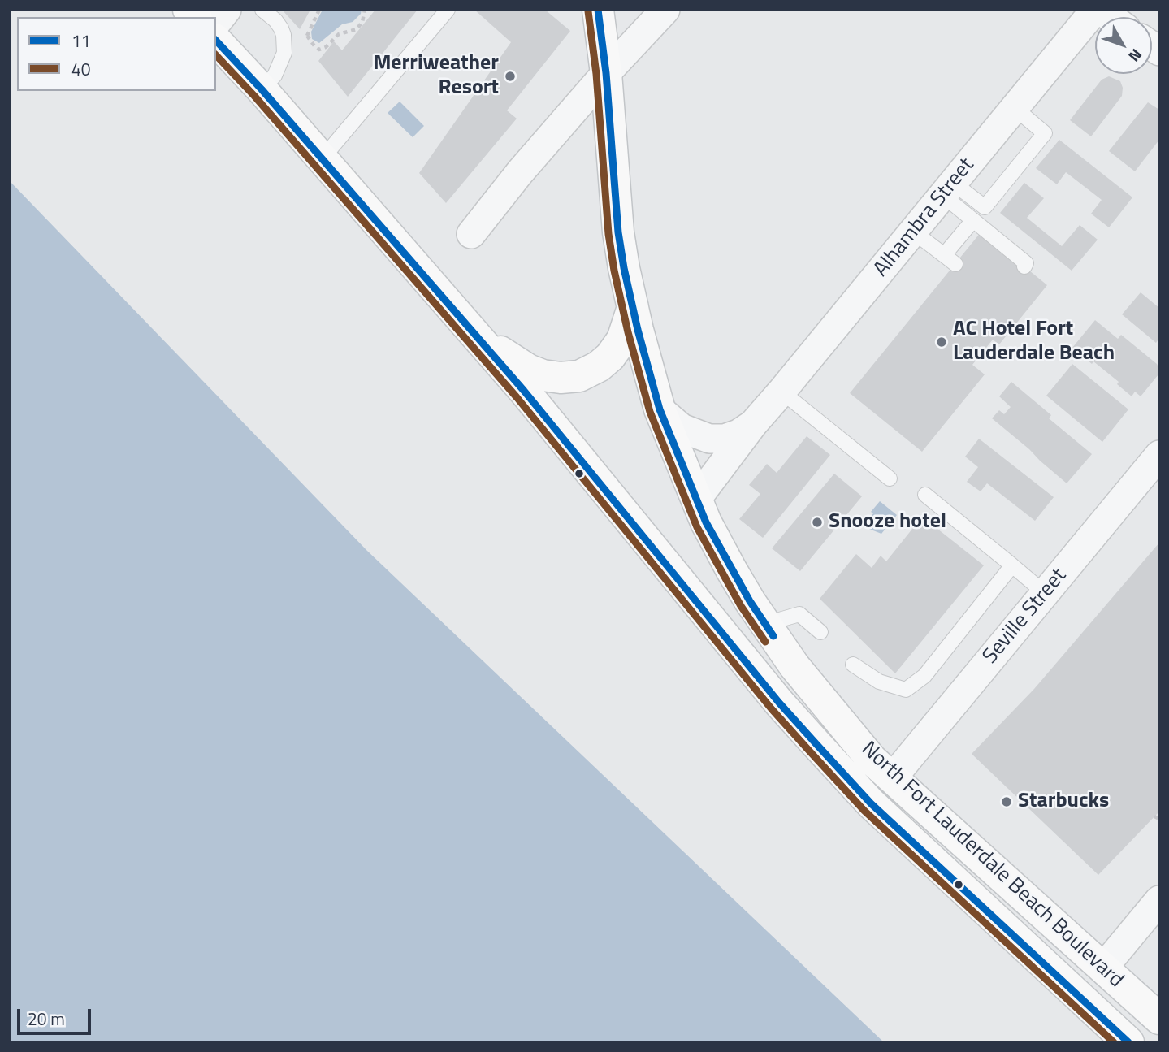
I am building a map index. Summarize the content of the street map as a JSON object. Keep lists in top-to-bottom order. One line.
{"streets":{"main road":["North Fort Lauderdale Beach Boulevard"],"street":["Alhambra Street","Seville Street"]},"crossings":[["Alhambra Street","North Fort Lauderdale Beach Boulevard"],["Seville Street","North Fort Lauderdale Beach Boulevard"]],"places":["Merriweather Resort","AC Hotel Fort Lauderdale Beach","Snooze hotel","Starbucks"],"lines":["transit line 11","transit line 40"],"legend":["11","40"],"scale_bar":"20 m","north":"bottom right"}
